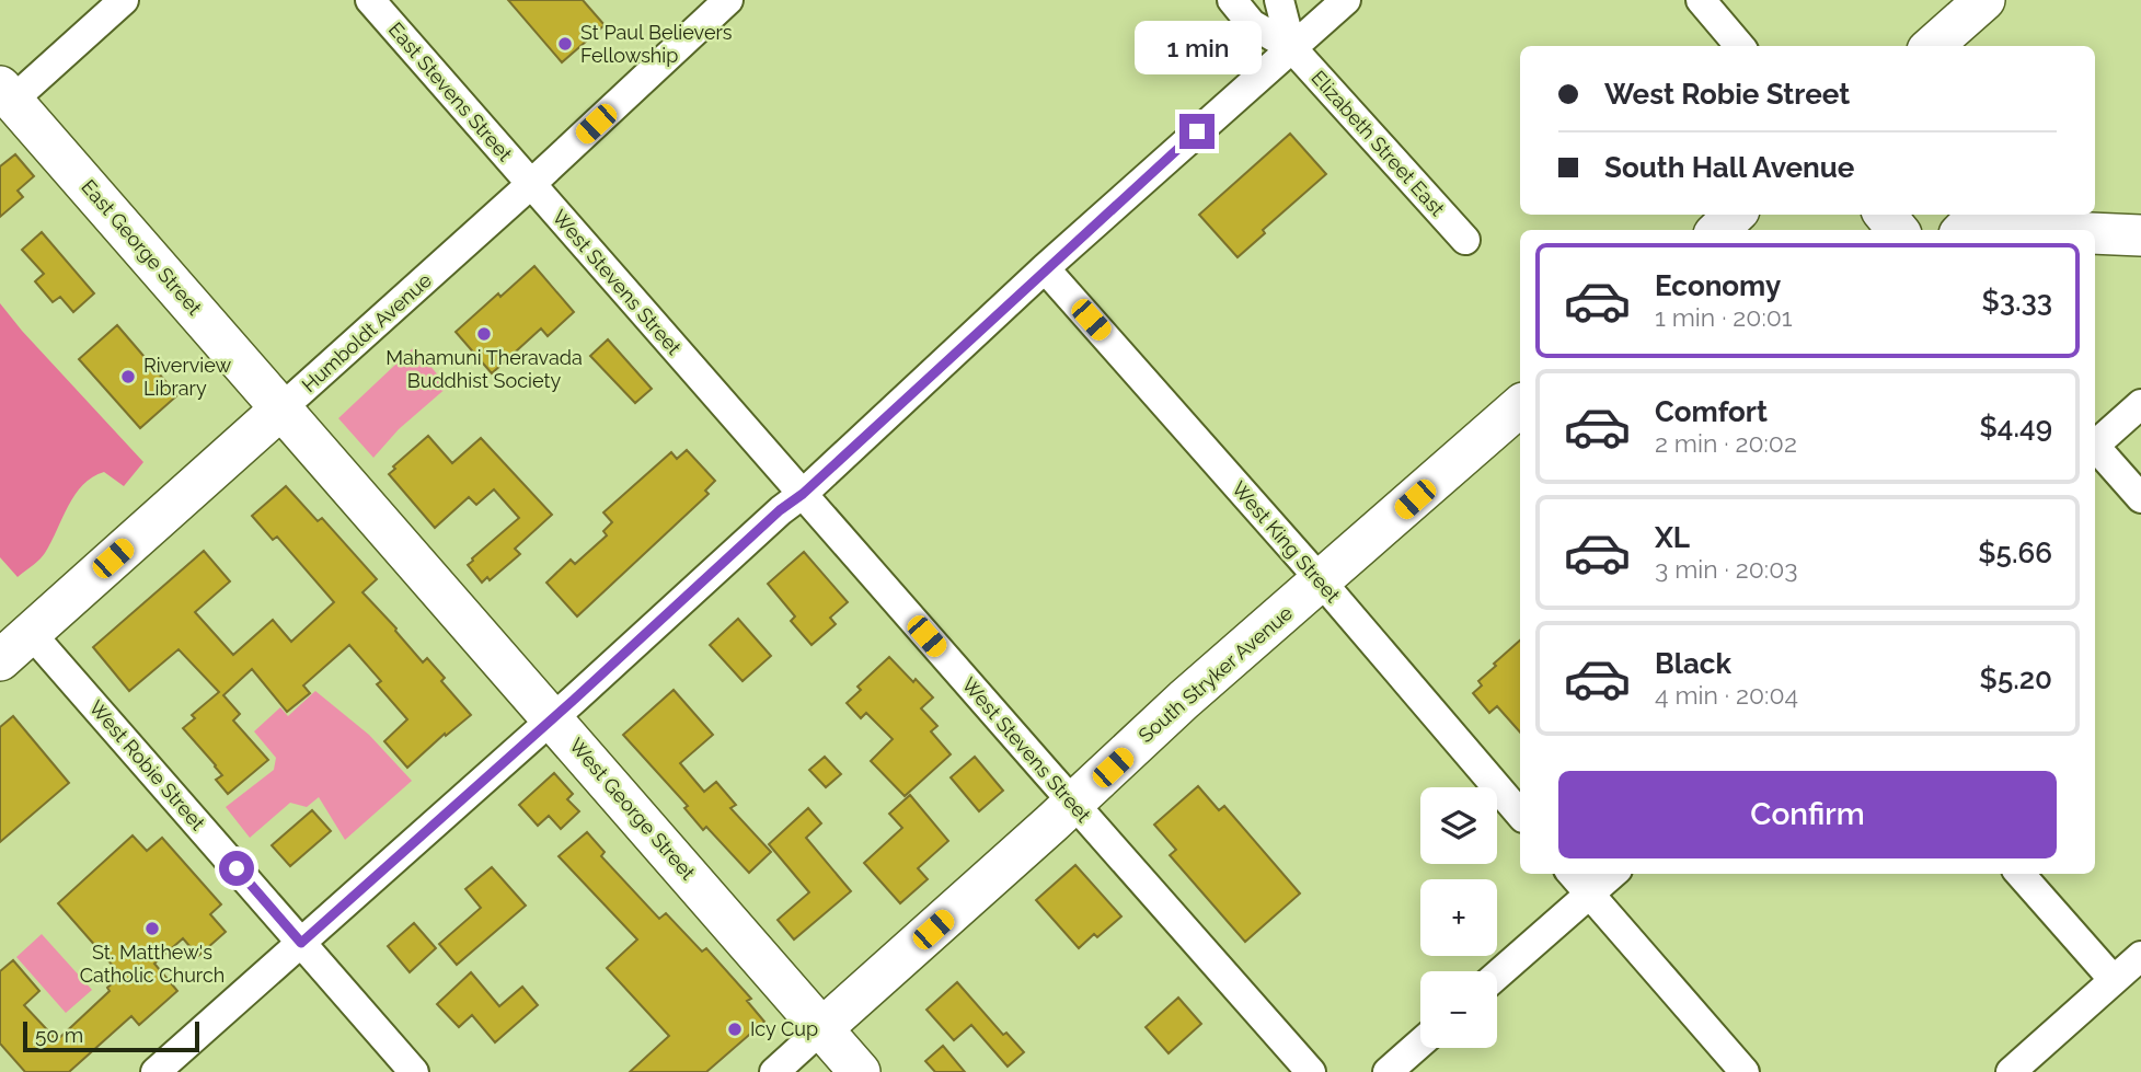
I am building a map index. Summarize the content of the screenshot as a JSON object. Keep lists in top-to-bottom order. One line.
{"streets":{"street":["East Stevens Street","Elizabeth Street East","East George Street","West Stevens Street","Humboldt Avenue","West King Street","South Stryker Avenue","West Robie Street","West George Street"]},"crossings":[["East Stevens Street","West Stevens Street"],["East Stevens Street","Humboldt Avenue"],["East George Street","Humboldt Avenue"],["East George Street","West George Street"],["West Stevens Street","Humboldt Avenue"],["West Stevens Street","South Stryker Avenue"],["Humboldt Avenue","West Robie Street"],["Humboldt Avenue","West George Street"],["West King Street","South Stryker Avenue"],["South Stryker Avenue","West George Street"]],"places":["St Paul Believers Fellowship","Mahamuni Theravada Buddhist Society","Riverview Library","St. Matthew's Catholic Church","Icy Cup"],"scale_bar":"50 m","page":{"bubble":"1 min","banner":["West Robie Street","South Hall Avenue"],"list":[{"name":"Economy","note":"1 min · 20:01","value":"$3.33"},{"name":"Comfort","note":"2 min · 20:02","value":"$4.49"},{"name":"XL","note":"3 min · 20:03","value":"$5.66"},{"name":"Black","note":"4 min · 20:04","value":"$5.20"}],"buttons":"Confirm","map_buttons":["+","−"],"scale":"50 m"}}
